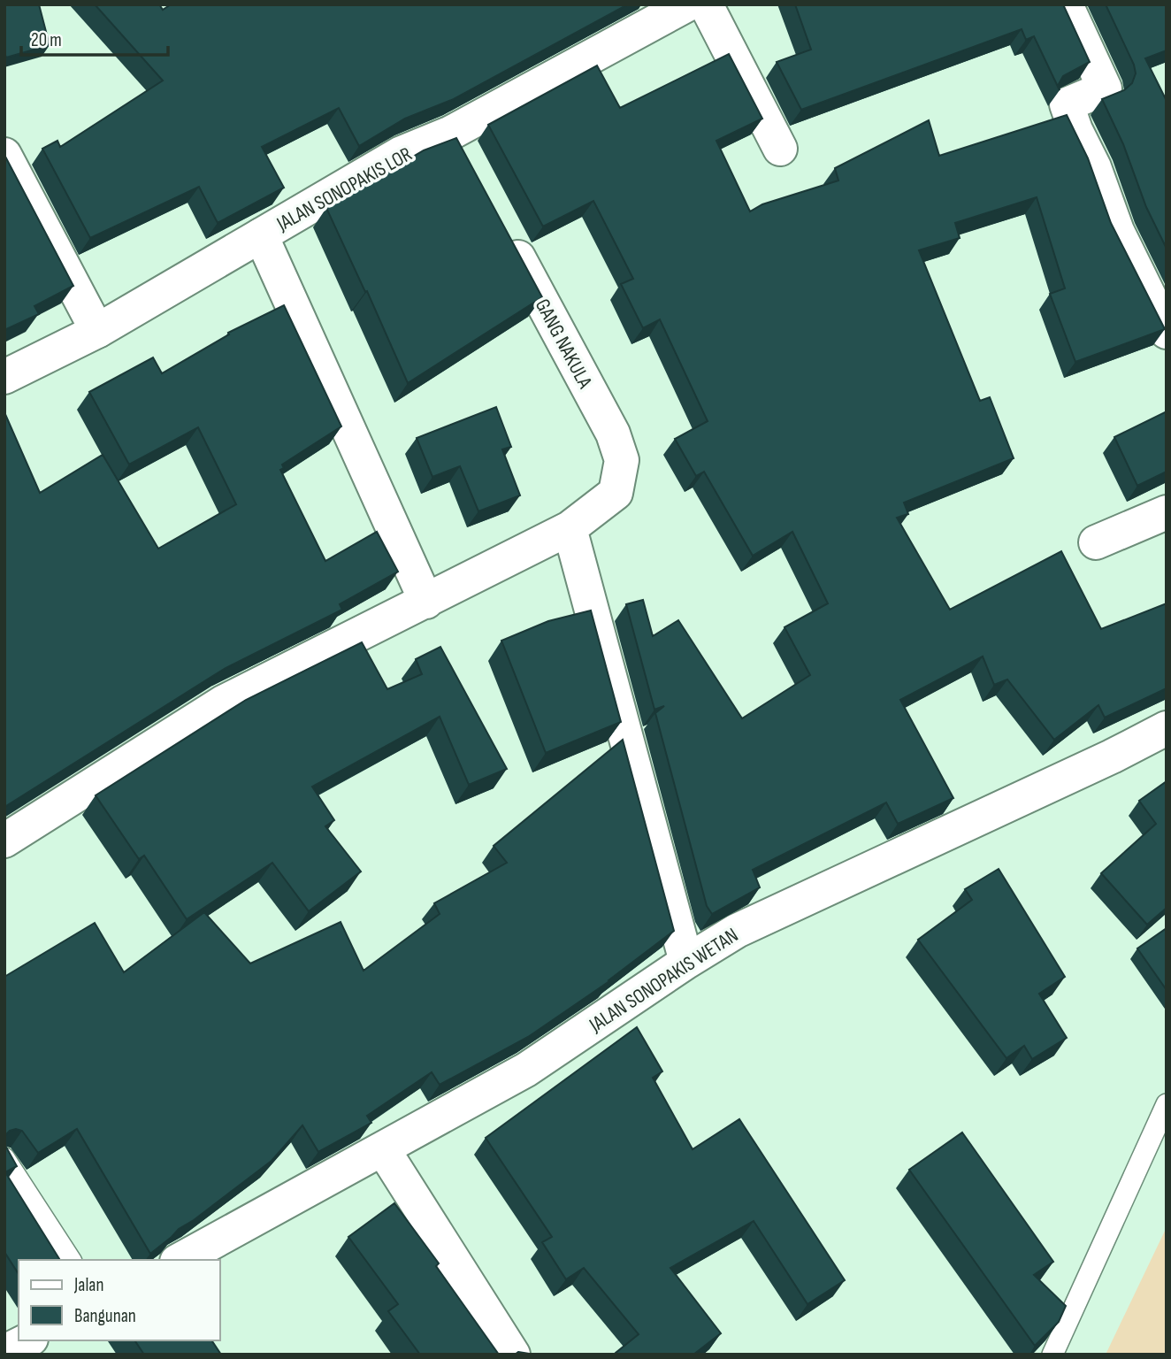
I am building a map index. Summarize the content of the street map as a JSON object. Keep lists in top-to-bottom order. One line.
{"streets":{"street":["JALAN SONOPAKIS LOR","GANG NAKULA","JALAN SONOPAKIS WETAN"]},"legend":["Jalan","Bangunan"],"scale_bar":"20 m"}
